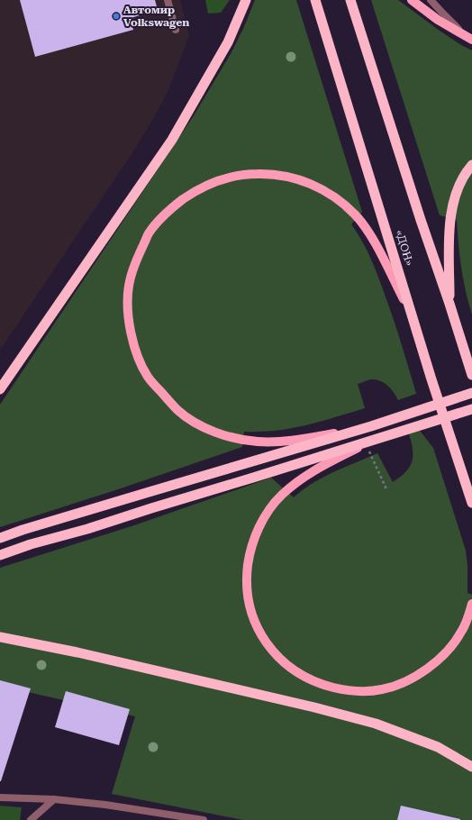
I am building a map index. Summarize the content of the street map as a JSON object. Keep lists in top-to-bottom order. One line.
{"streets":{"highway":["«ДОН»"]},"places":["Автомир Volkswagen"]}
